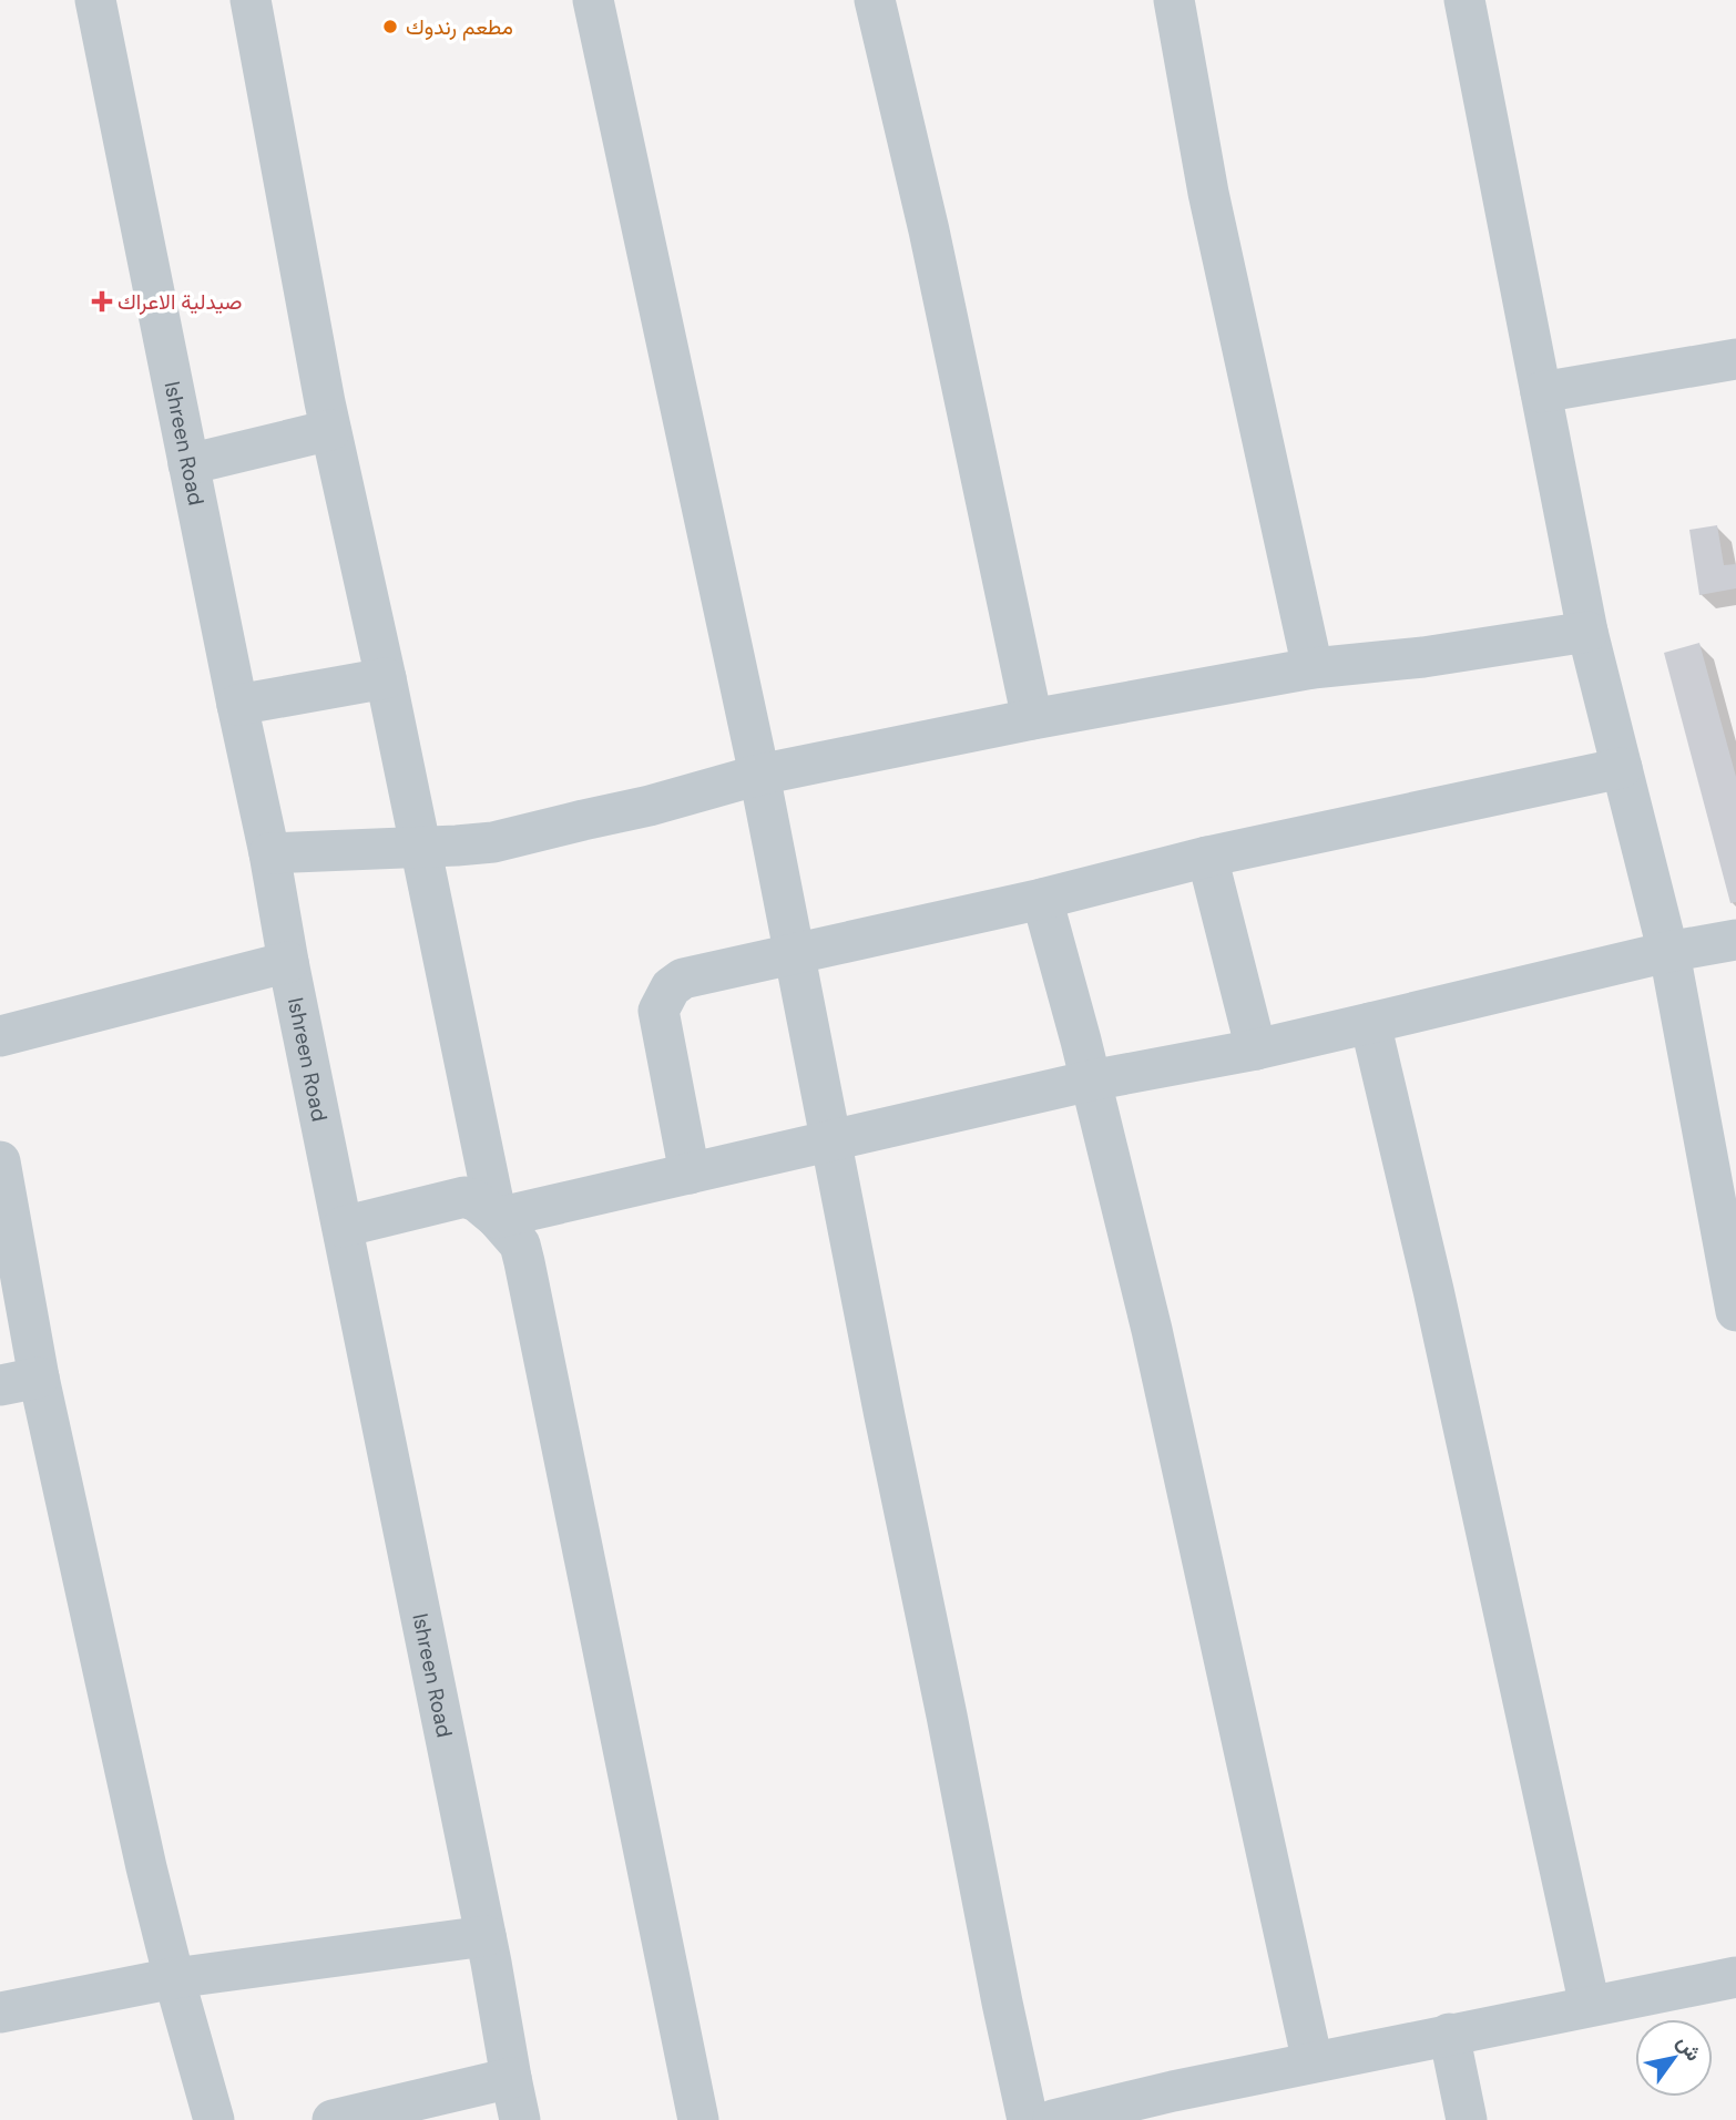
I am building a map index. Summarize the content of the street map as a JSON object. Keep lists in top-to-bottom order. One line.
{"streets":{"street":["Ishreen Road"]},"places":{"other":["مطعم رندوك"],"health":["صيدلية الاعراك"]},"north":"top right"}
